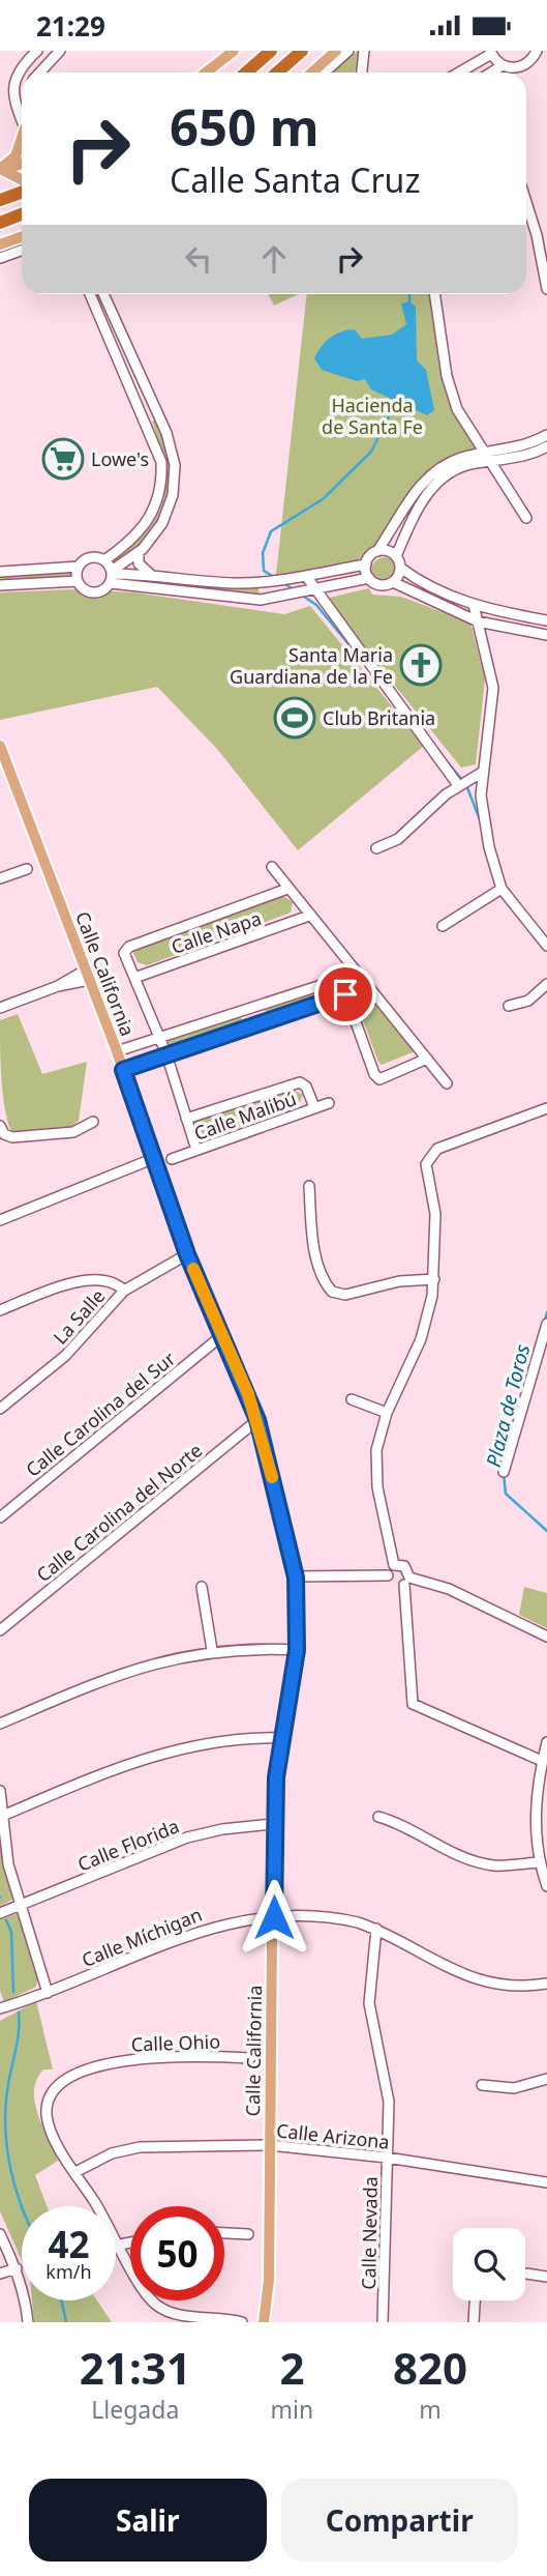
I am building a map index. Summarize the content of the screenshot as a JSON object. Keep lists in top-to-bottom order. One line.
{"streets":{"main road":["Calle California"],"street":["Calle Napa","Calle Malibú","La Salle","Calle Carolina del Sur","Calle Carolina del Norte","Calle Florida","Calle Míchigan","Calle Ohio","Calle Arizona","Calle Nevada"]},"crossings":[["Calle California","La Salle"],["Calle California","Calle Carolina del Sur"],["Calle California","Calle Carolina del Norte"],["Calle California","Calle Florida"],["Calle California","Calle Míchigan"],["Calle California","Calle Arizona"],["Calle Míchigan","Calle Nevada"],["Calle Ohio","Calle Arizona"],["Calle Arizona","Calle Nevada"]],"water":["Plaza de Toros"],"parks":["Hacienda de Santa Fe"],"places":{"supermarket":["Lowe's"],"church":["Santa Maria Guardiana de la Fe"],"sports":["Club Britania"]},"page":{"status":"21:29","turn":["650 m","Calle Santa Cruz"],"speed":"42 km/h","limit":"50","eta":["21:31","Llegada","2","min","820","m"],"buttons":["Salir","Compartir"]}}
